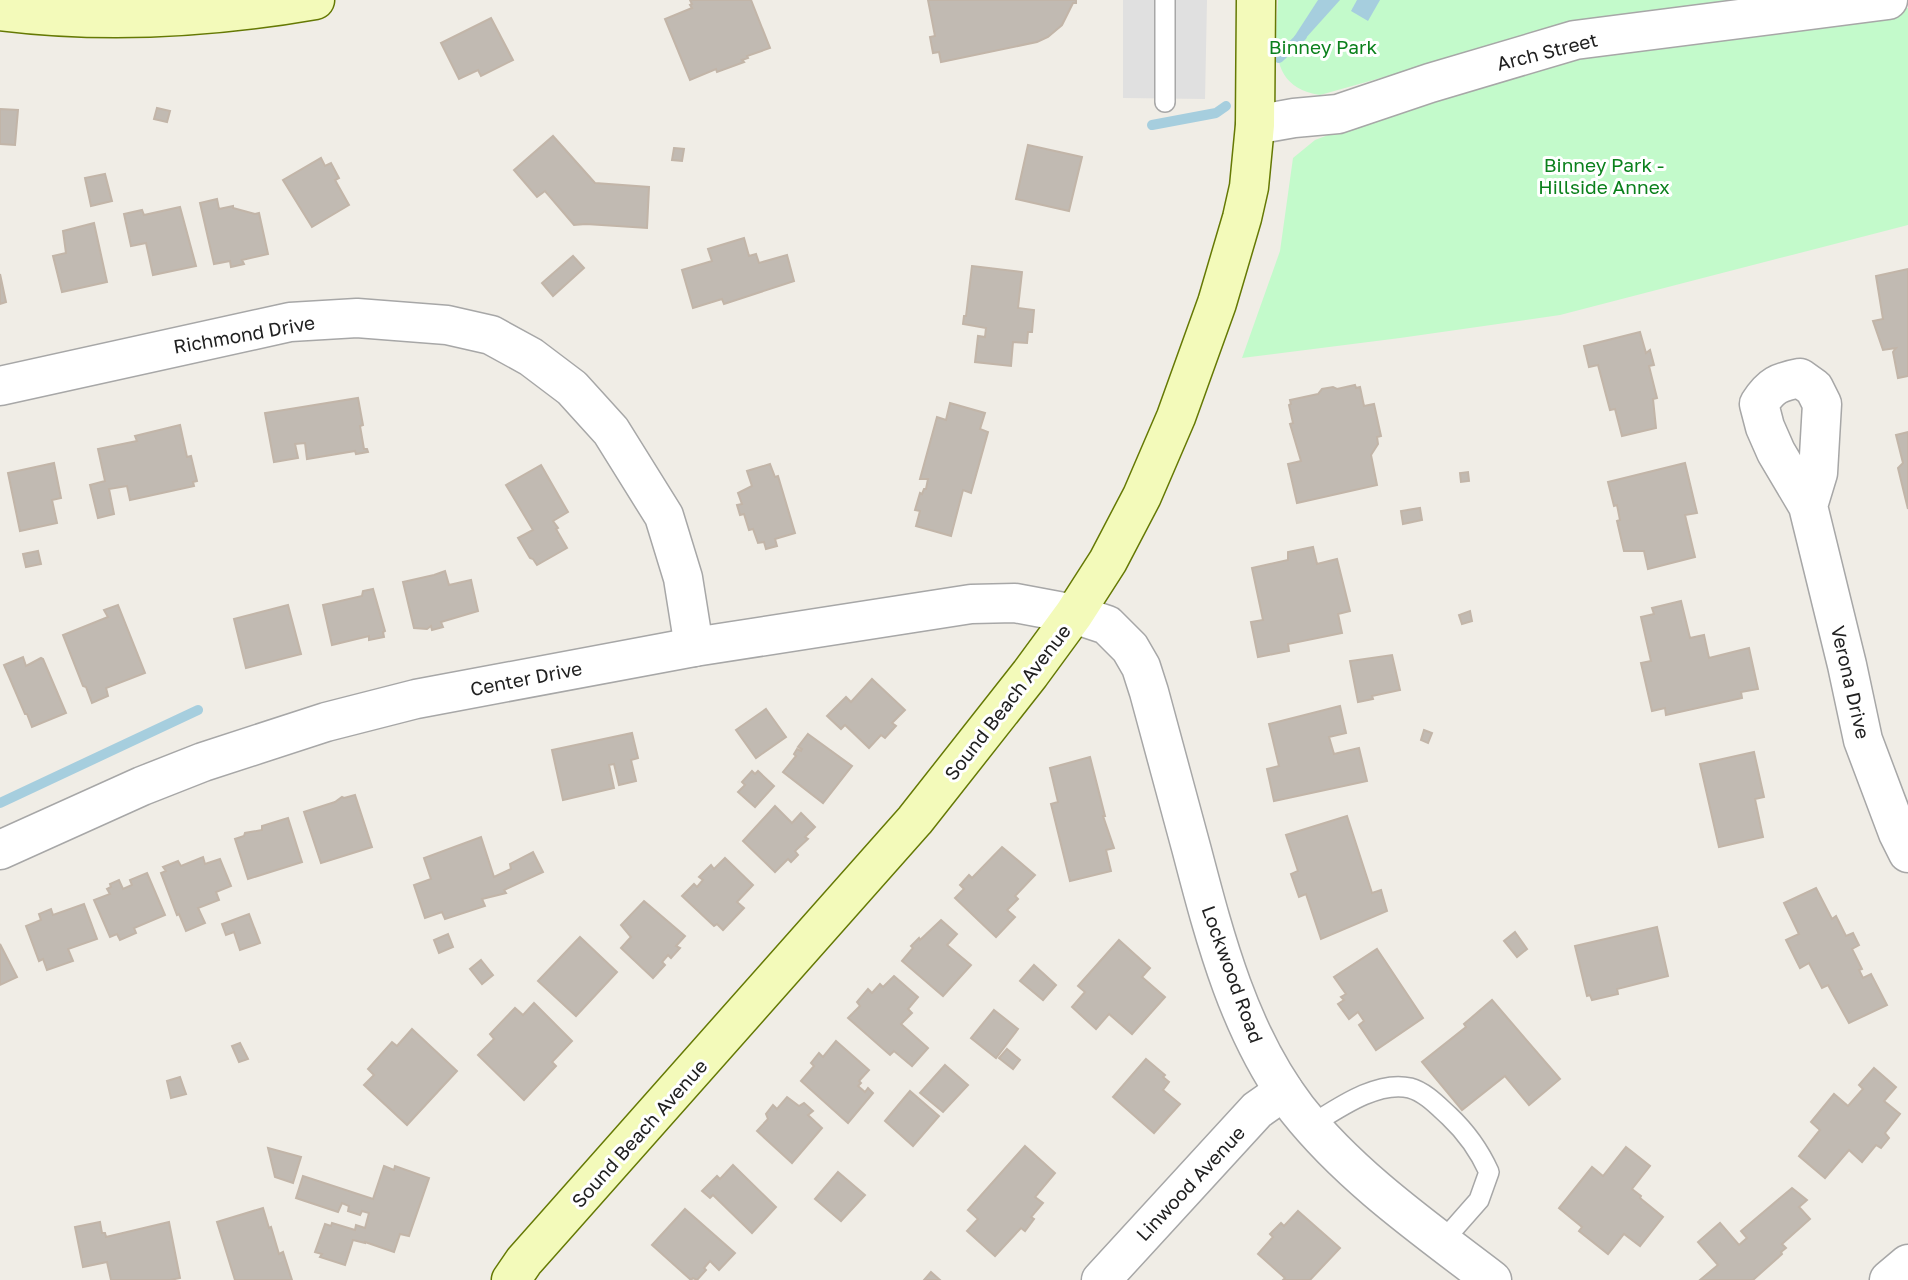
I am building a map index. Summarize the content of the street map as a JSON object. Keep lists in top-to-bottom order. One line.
{"streets":{"street":["Arch Street","Richmond Drive","Center Drive","Verona Drive","Sound Beach Avenue","Lockwood Road","Linwood Avenue"]},"crossings":[["Arch Street","Sound Beach Avenue"],["Richmond Drive","Center Drive"],["Center Drive","Sound Beach Avenue"],["Center Drive","Lockwood Road"],["Sound Beach Avenue","Lockwood Road"],["Lockwood Road","Linwood Avenue"]],"parks":["Binney Park","Binney Park - Hillside Annex"]}
